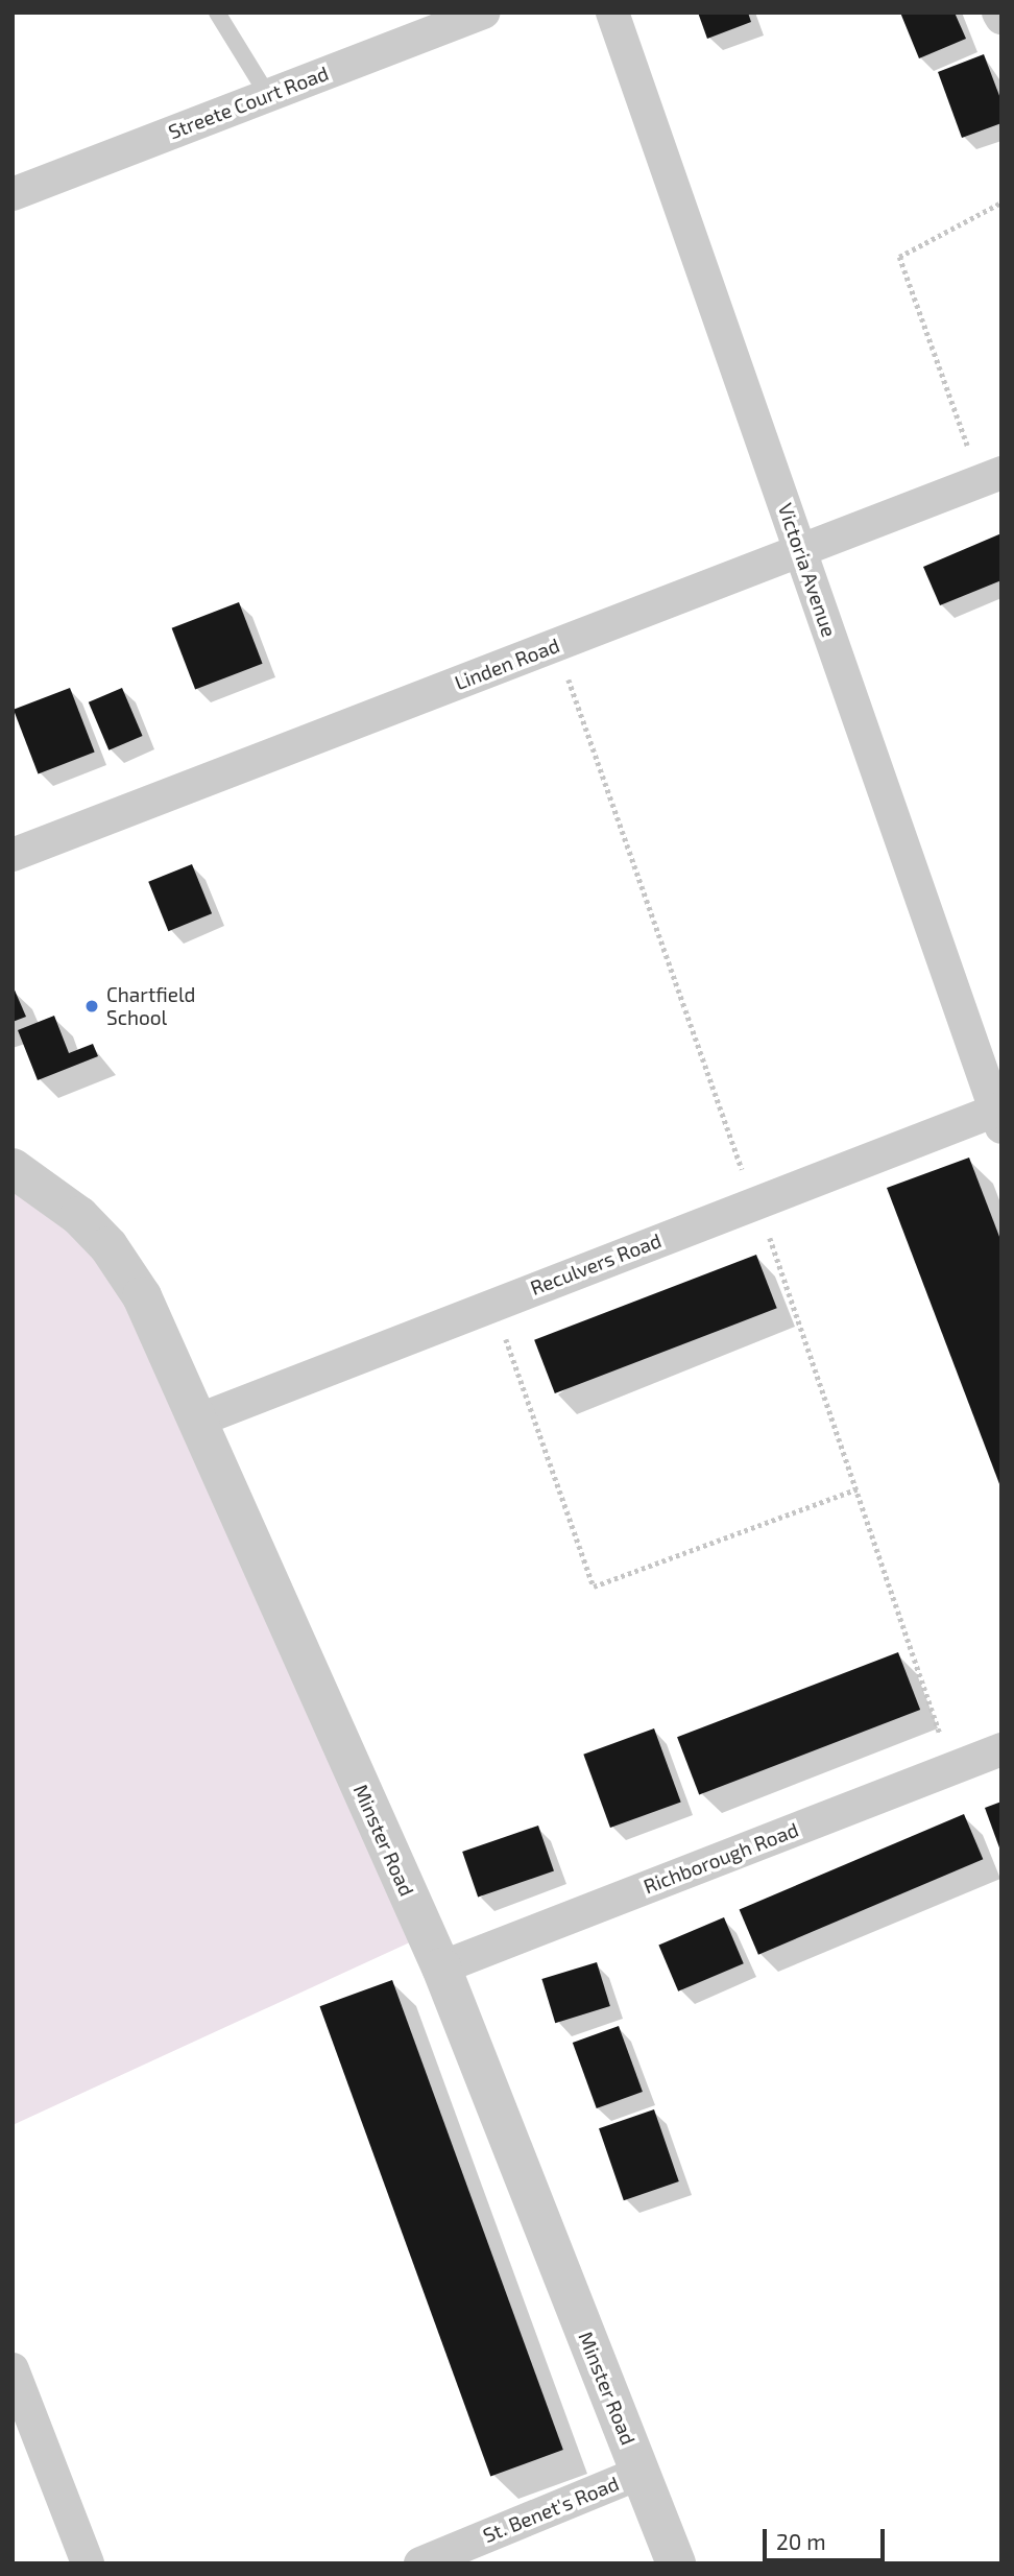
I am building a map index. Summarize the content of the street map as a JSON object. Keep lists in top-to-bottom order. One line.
{"streets":{"street":["Streete Court Road","Victoria Avenue","Linden Road","Reculvers Road","Minster Road","Richborough Road","St. Benet's Road"]},"crossings":[["Victoria Avenue","Linden Road"],["Victoria Avenue","Reculvers Road"],["Reculvers Road","Minster Road"],["Minster Road","Richborough Road"],["Minster Road","St. Benet's Road"]],"places":["Chartfield School"],"scale_bar":"20 m"}
